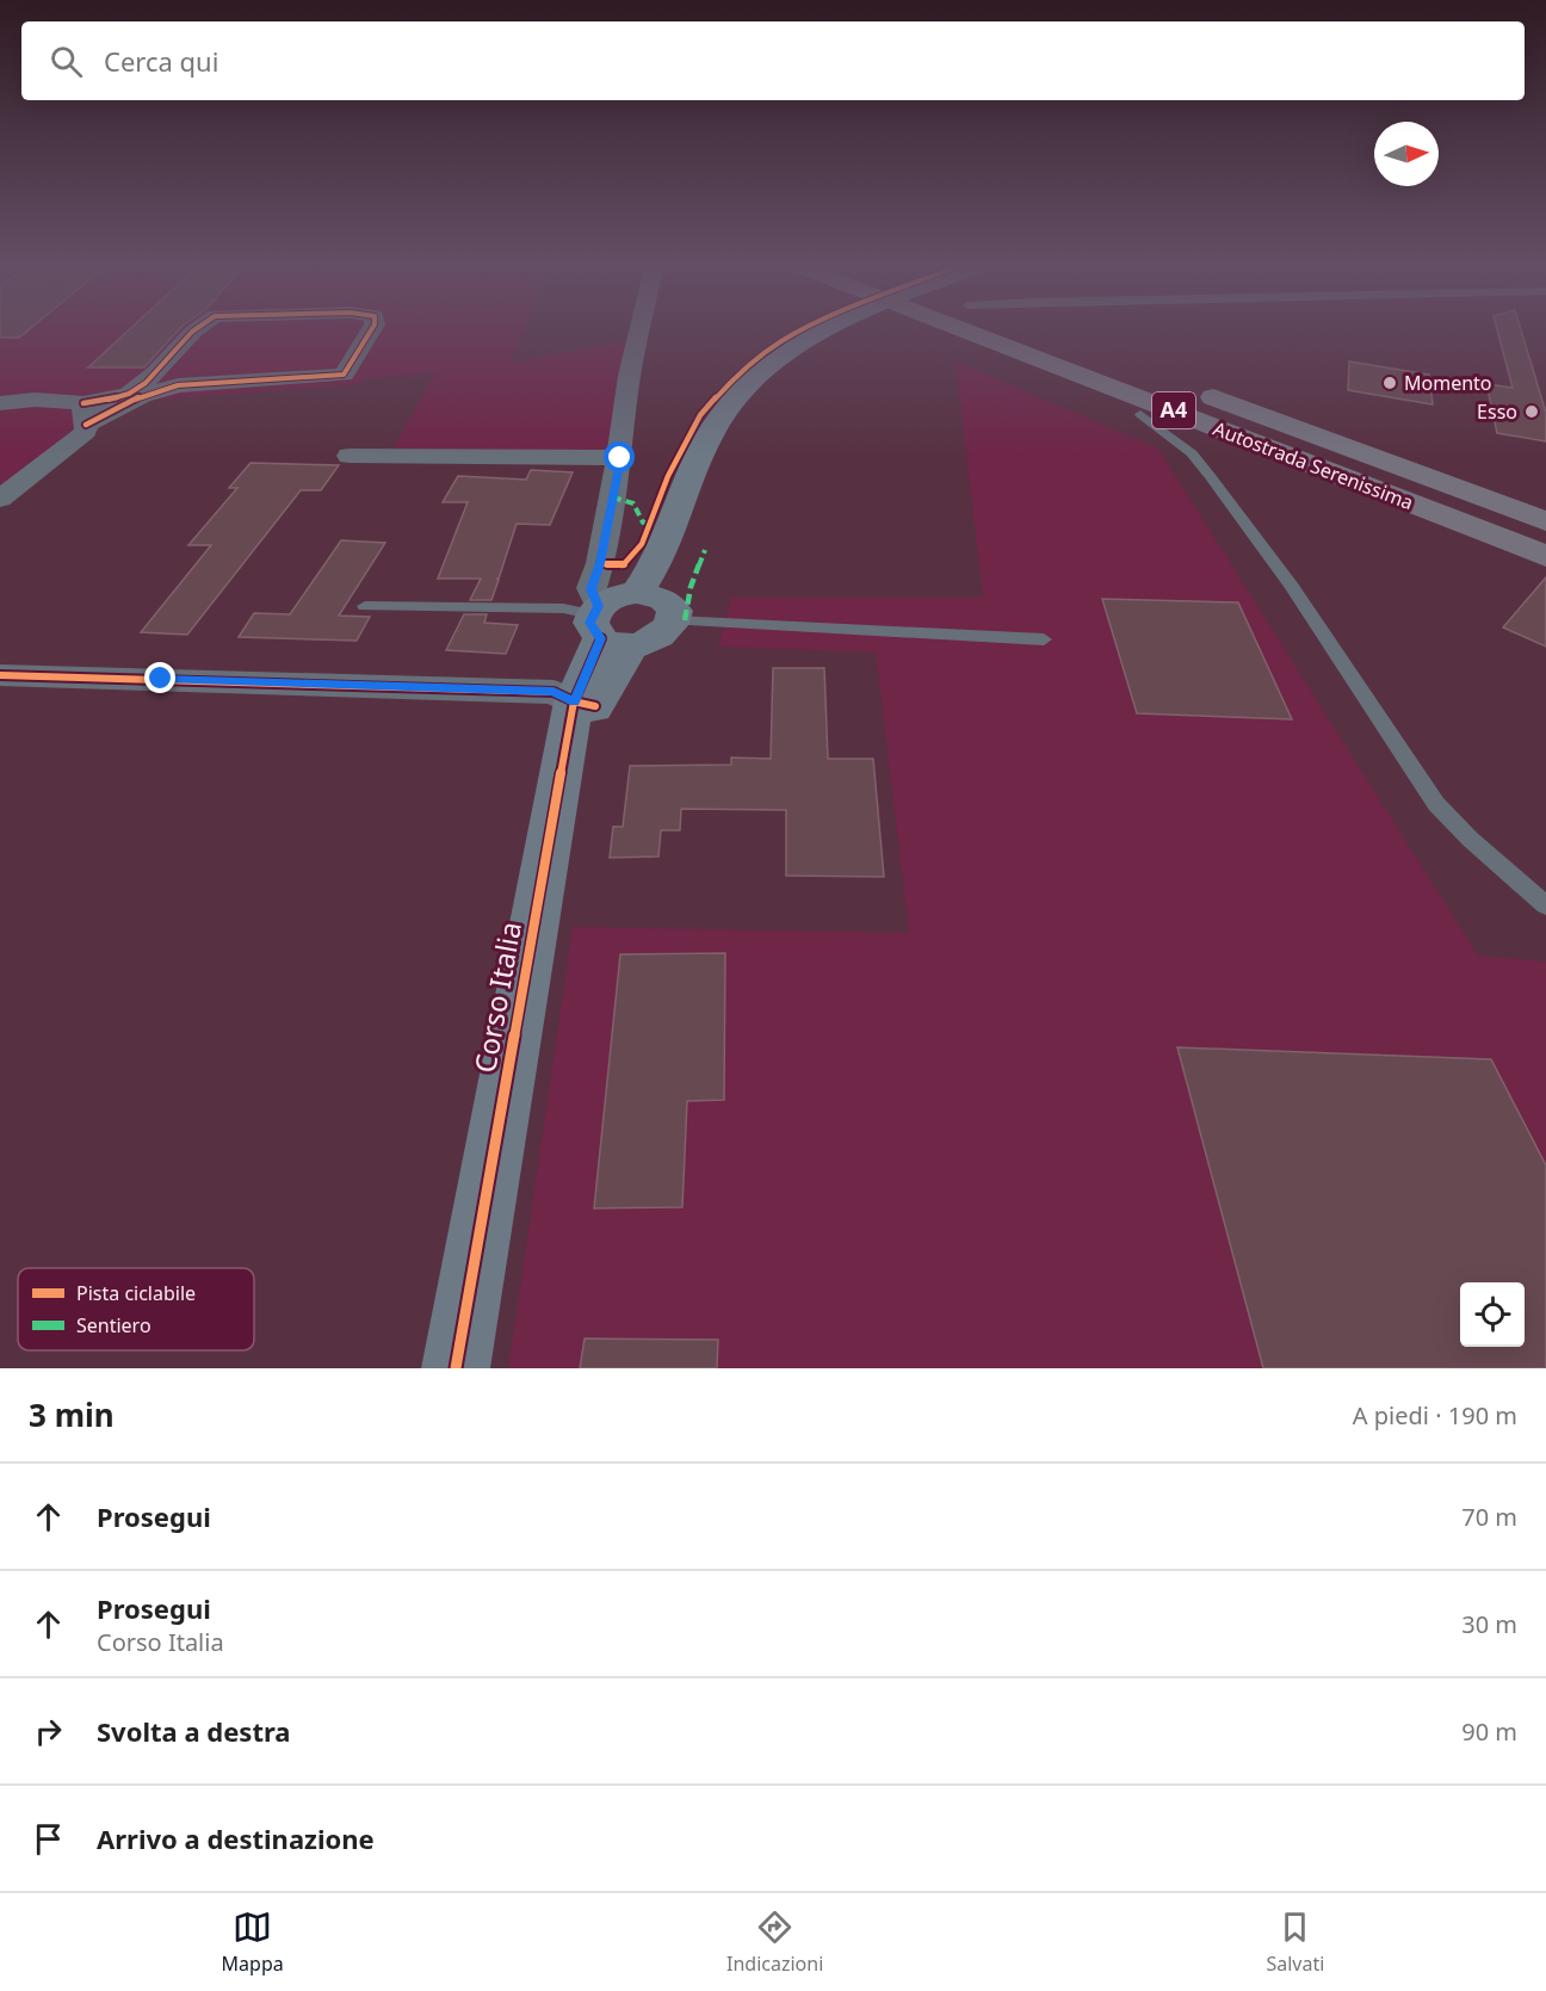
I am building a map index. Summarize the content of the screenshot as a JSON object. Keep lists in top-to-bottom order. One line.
{"streets":{"highway":["A4","Autostrada Serenissima"],"street":["Corso Italia"]},"places":["Momento","Esso"],"legend":["Pista ciclabile","Sentiero"],"north":"right","page":{"search":"Cerca qui","heading":["3 min","A piedi · 190 m"],"list":[["Prosegui","70 m"],["Prosegui","Corso Italia","30 m"],["Svolta a destra","90 m"],"Arrivo a destinazione"],"nav":["Mappa","Indicazioni","Salvati"]}}
